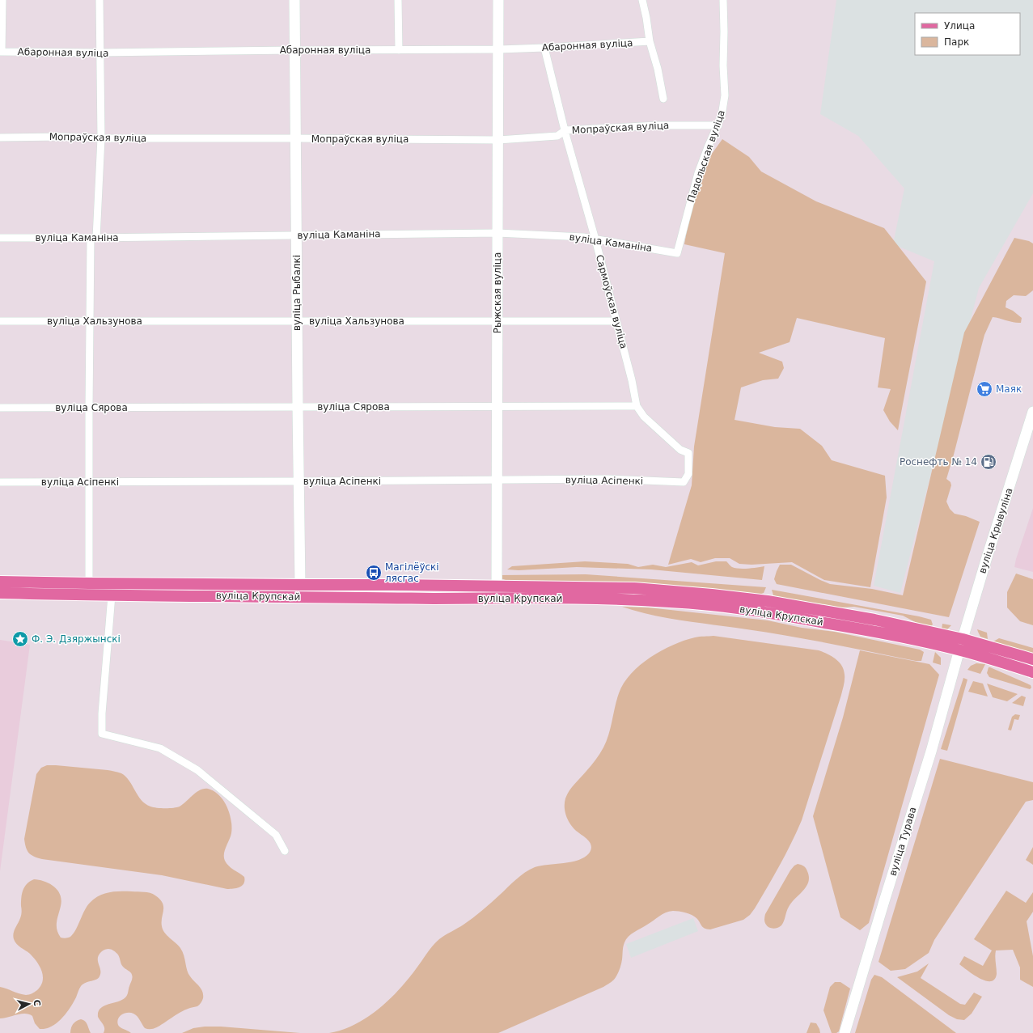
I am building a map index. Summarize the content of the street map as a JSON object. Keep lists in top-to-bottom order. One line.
{"streets":{"main road":["вуліца Крупскай"],"street":["Абаронная вуліца","Мопраўская вуліца","Падольская вуліца","вуліца Каманіна","вуліца Рыбалкі","Рыжская вуліца","Сармоўская вуліца","вуліца Хальзунова","вуліца Сярова","вуліца Асіпенкі","вуліца Крывуліна","вуліца Турава"]},"crossings":[["Абаронная вуліца","вуліца Рыбалкі"],["Абаронная вуліца","Рыжская вуліца"],["Абаронная вуліца","Сармоўская вуліца"],["Мопраўская вуліца","Падольская вуліца"],["Мопраўская вуліца","вуліца Рыбалкі"],["Мопраўская вуліца","Рыжская вуліца"],["Мопраўская вуліца","Сармоўская вуліца"],["Падольская вуліца","вуліца Каманіна"],["вуліца Каманіна","вуліца Рыбалкі"],["вуліца Каманіна","Рыжская вуліца"],["вуліца Каманіна","Сармоўская вуліца"],["вуліца Рыбалкі","вуліца Хальзунова"],["вуліца Рыбалкі","вуліца Сярова"],["вуліца Рыбалкі","вуліца Асіпенкі"],["вуліца Рыбалкі","вуліца Крупскай"],["Рыжская вуліца","вуліца Хальзунова"],["Рыжская вуліца","вуліца Сярова"],["Рыжская вуліца","вуліца Асіпенкі"],["Рыжская вуліца","вуліца Крупскай"],["Сармоўская вуліца","вуліца Хальзунова"],["Сармоўская вуліца","вуліца Сярова"],["Сармоўская вуліца","вуліца Асіпенкі"],["вуліца Сярова","вуліца Асіпенкі"],["вуліца Крывуліна","вуліца Крупскай"],["вуліца Крывуліна","вуліца Турава"],["вуліца Крупскай","вуліца Турава"]],"places":{"supermarket":["Маяк"],"fuel station":["Роснефть № 14"],"bus stop":["Магілёўскі лясгас"],"place":["Ф. Э. Дзяржынскі"]},"legend":["Улица","Парк"],"north":"right"}
